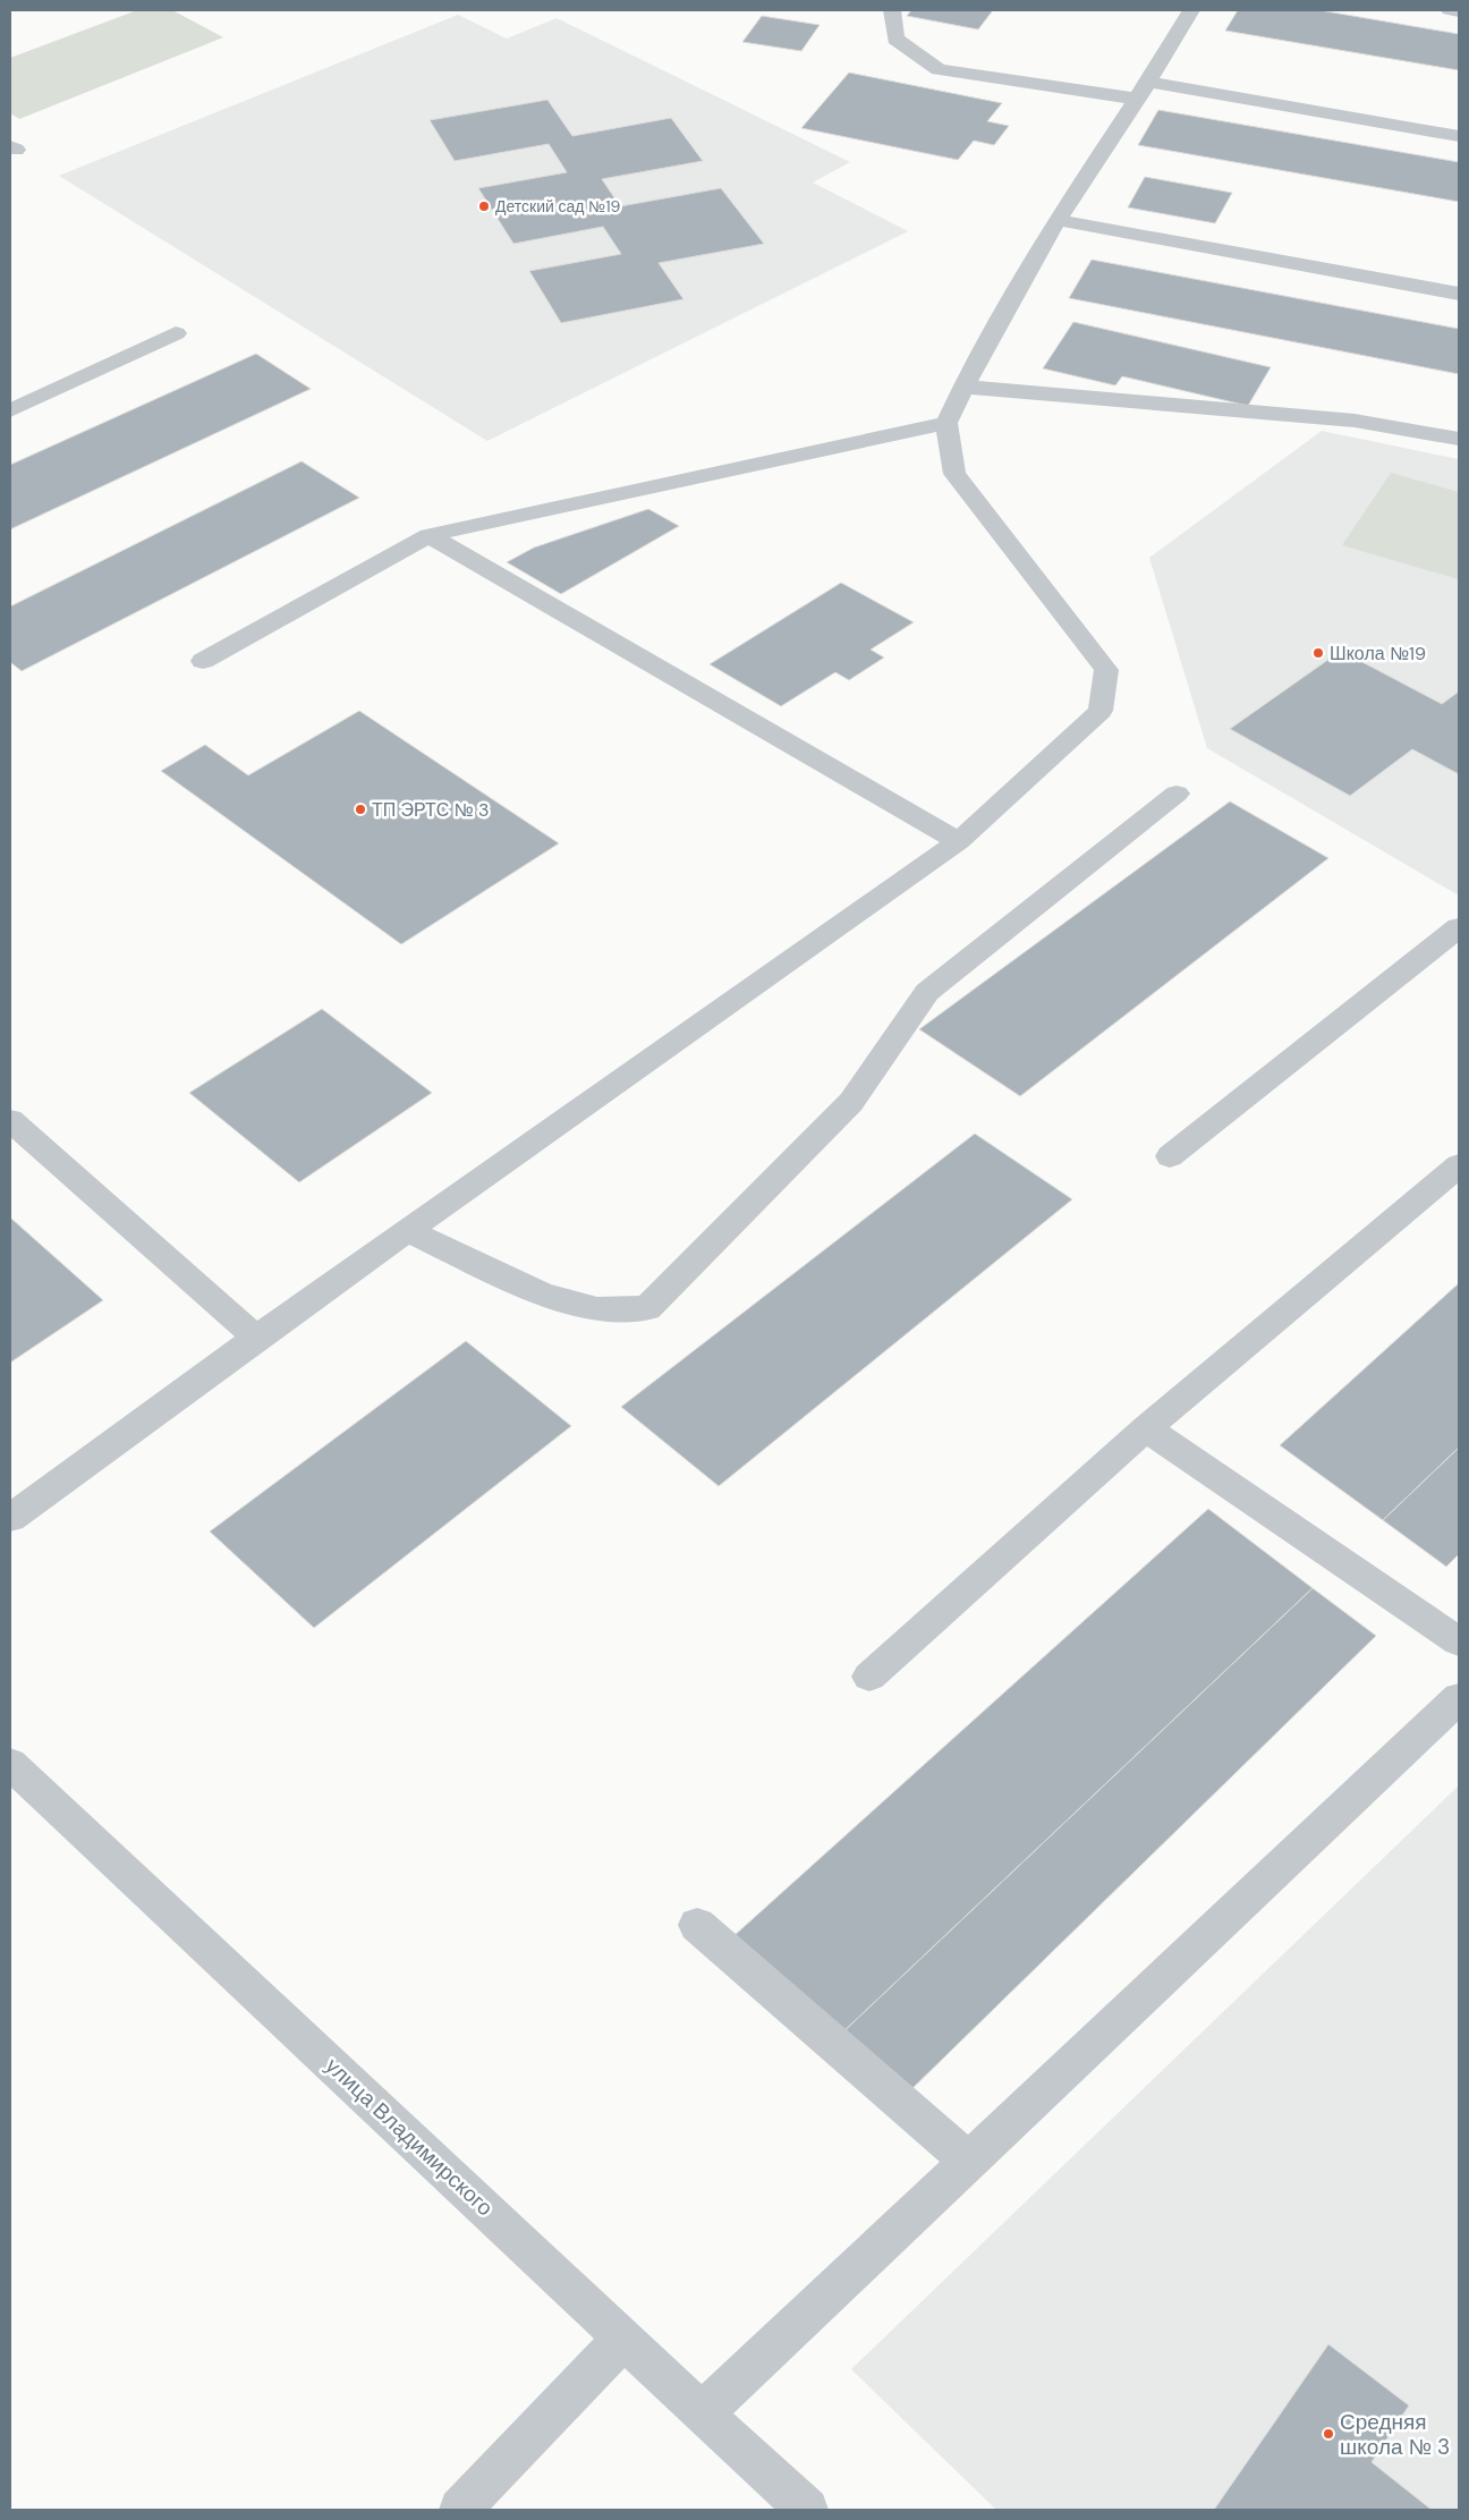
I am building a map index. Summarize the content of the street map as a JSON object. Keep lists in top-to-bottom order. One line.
{"streets":{"street":["улица Владимирского"]},"places":["Детский сад №19","Школа №19","ТП ЭРТС № 3","Средняя школа № 3"]}
